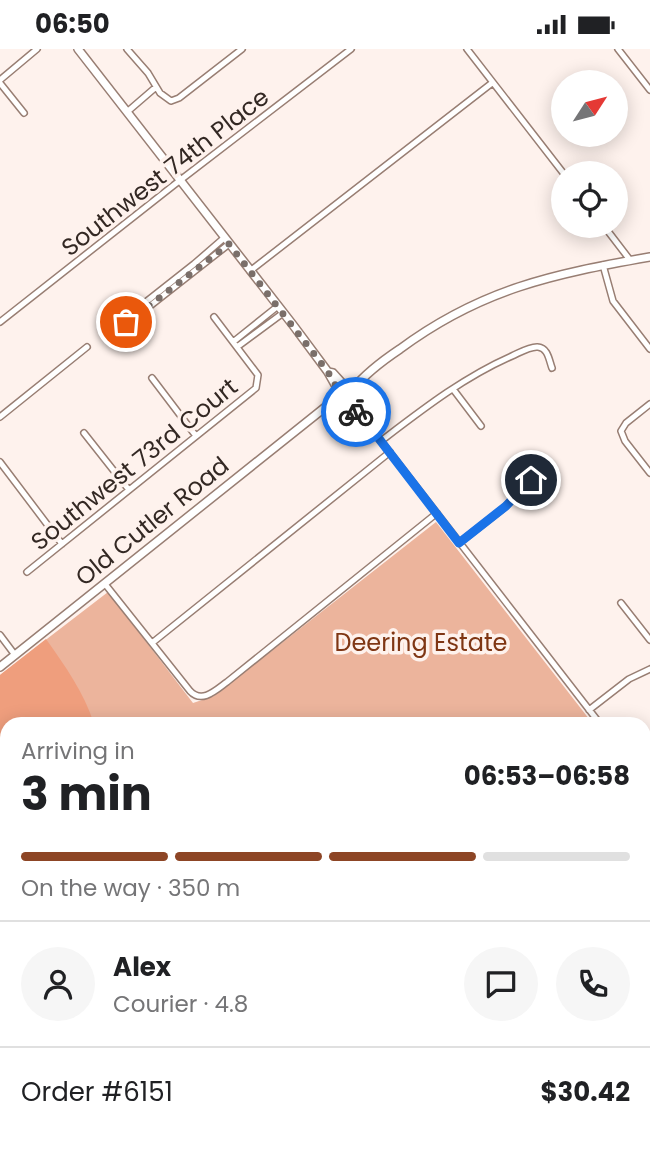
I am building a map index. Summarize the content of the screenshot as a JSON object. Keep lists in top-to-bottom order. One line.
{"streets":{"main road":["Old Cutler Road"],"street":["Southwest 74th Place","Southwest 73rd Court"]},"parks":["Deering Estate"],"north":"top right","page":{"status":"06:50","heading":["3 min","Arriving in","06:53–06:58"],"panel":["Alex","Courier · 4.8","Order #6151","$30.42"],"bar":"On the way · 350 m"}}
